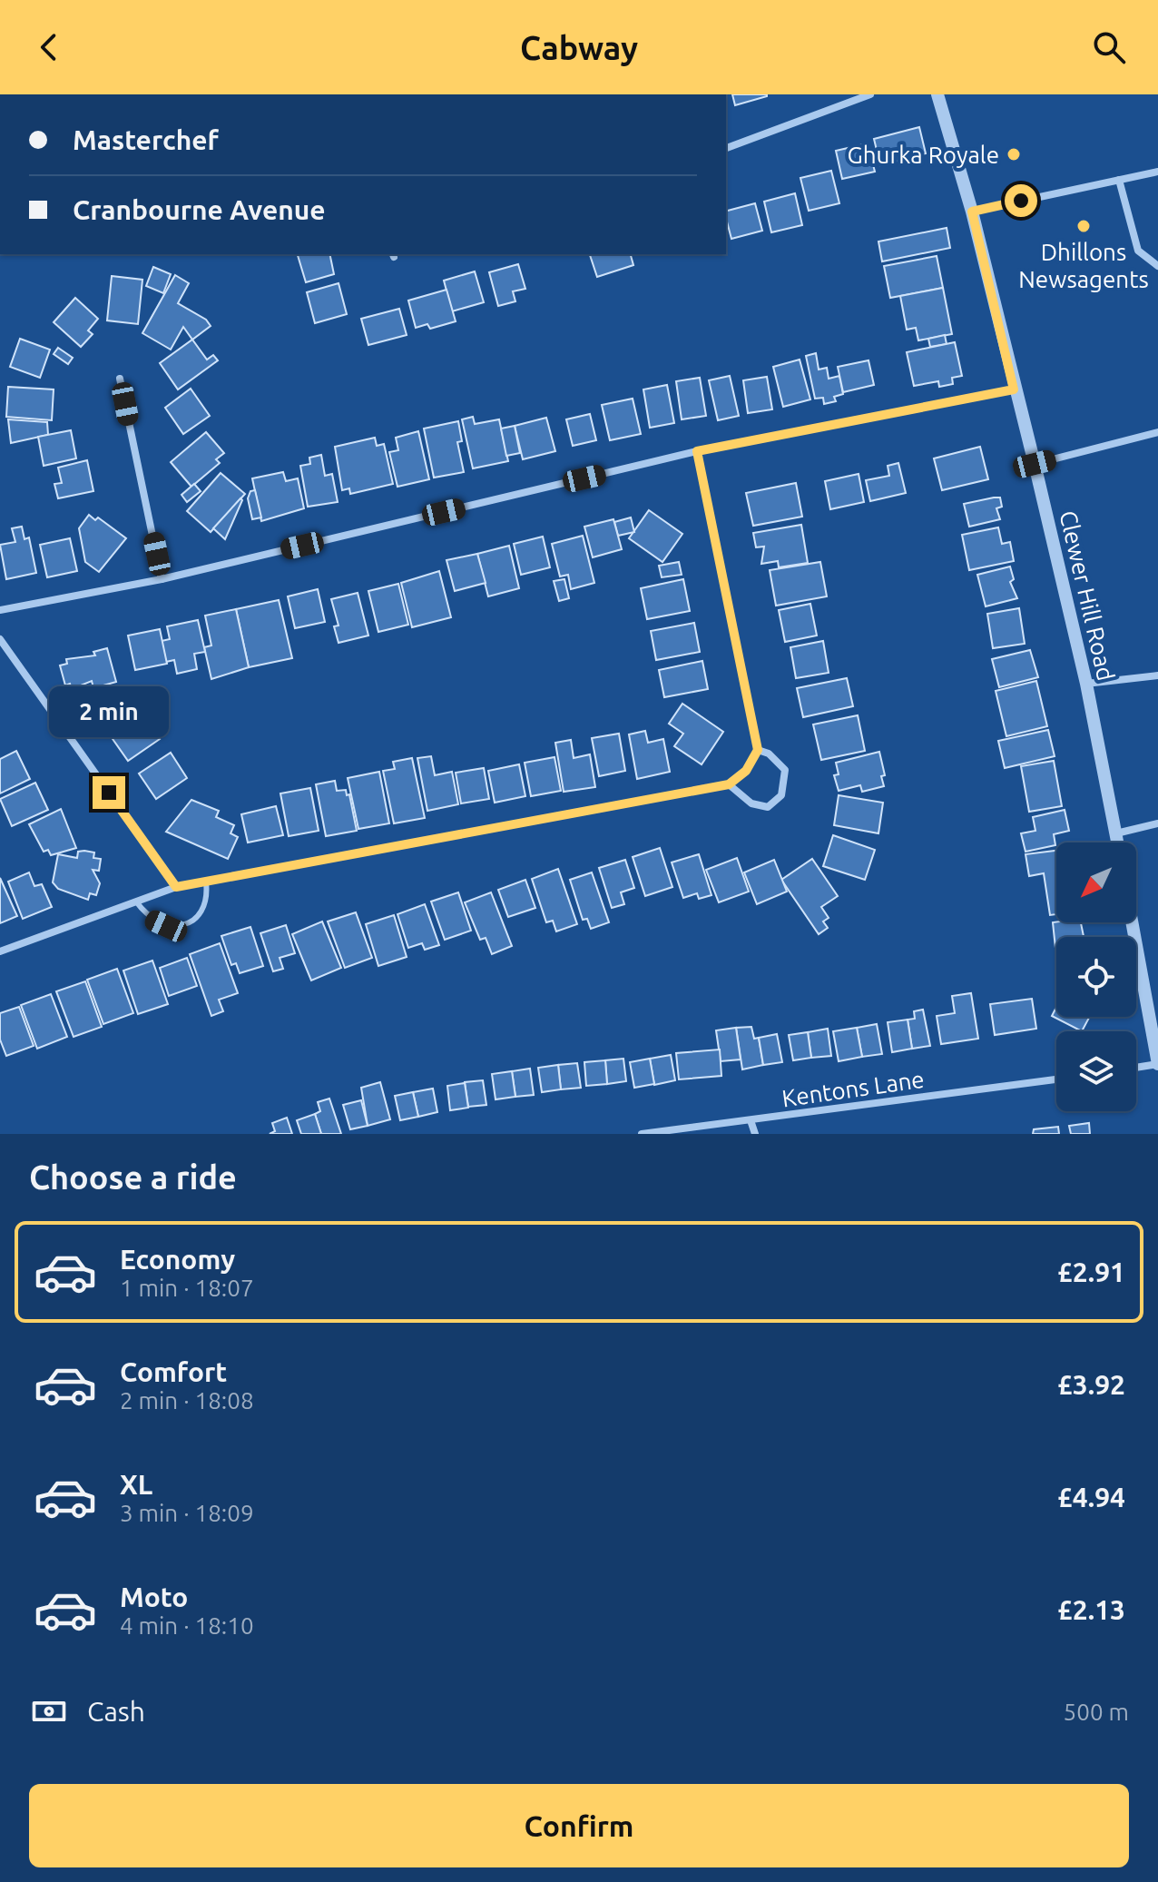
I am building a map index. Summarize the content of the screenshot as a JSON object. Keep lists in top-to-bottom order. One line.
{"streets":{"street":["Clewer Hill Road","Kentons Lane"]},"places":["Ghurka Royale","Dhillons Newsagents"],"north":"bottom left","page":{"header":"Cabway","banner":["Masterchef","Cranbourne Avenue"],"bubble":"2 min","heading":"Choose a ride","list":[{"name":"Economy","note":"1 min · 18:07","value":"£2.91"},{"name":"Comfort","note":"2 min · 18:08","value":"£3.92"},{"name":"XL","note":"3 min · 18:09","value":"£4.94"},{"name":"Moto","note":"4 min · 18:10","value":"£2.13"}],"pay":["Cash","500 m"],"buttons":"Confirm"}}
